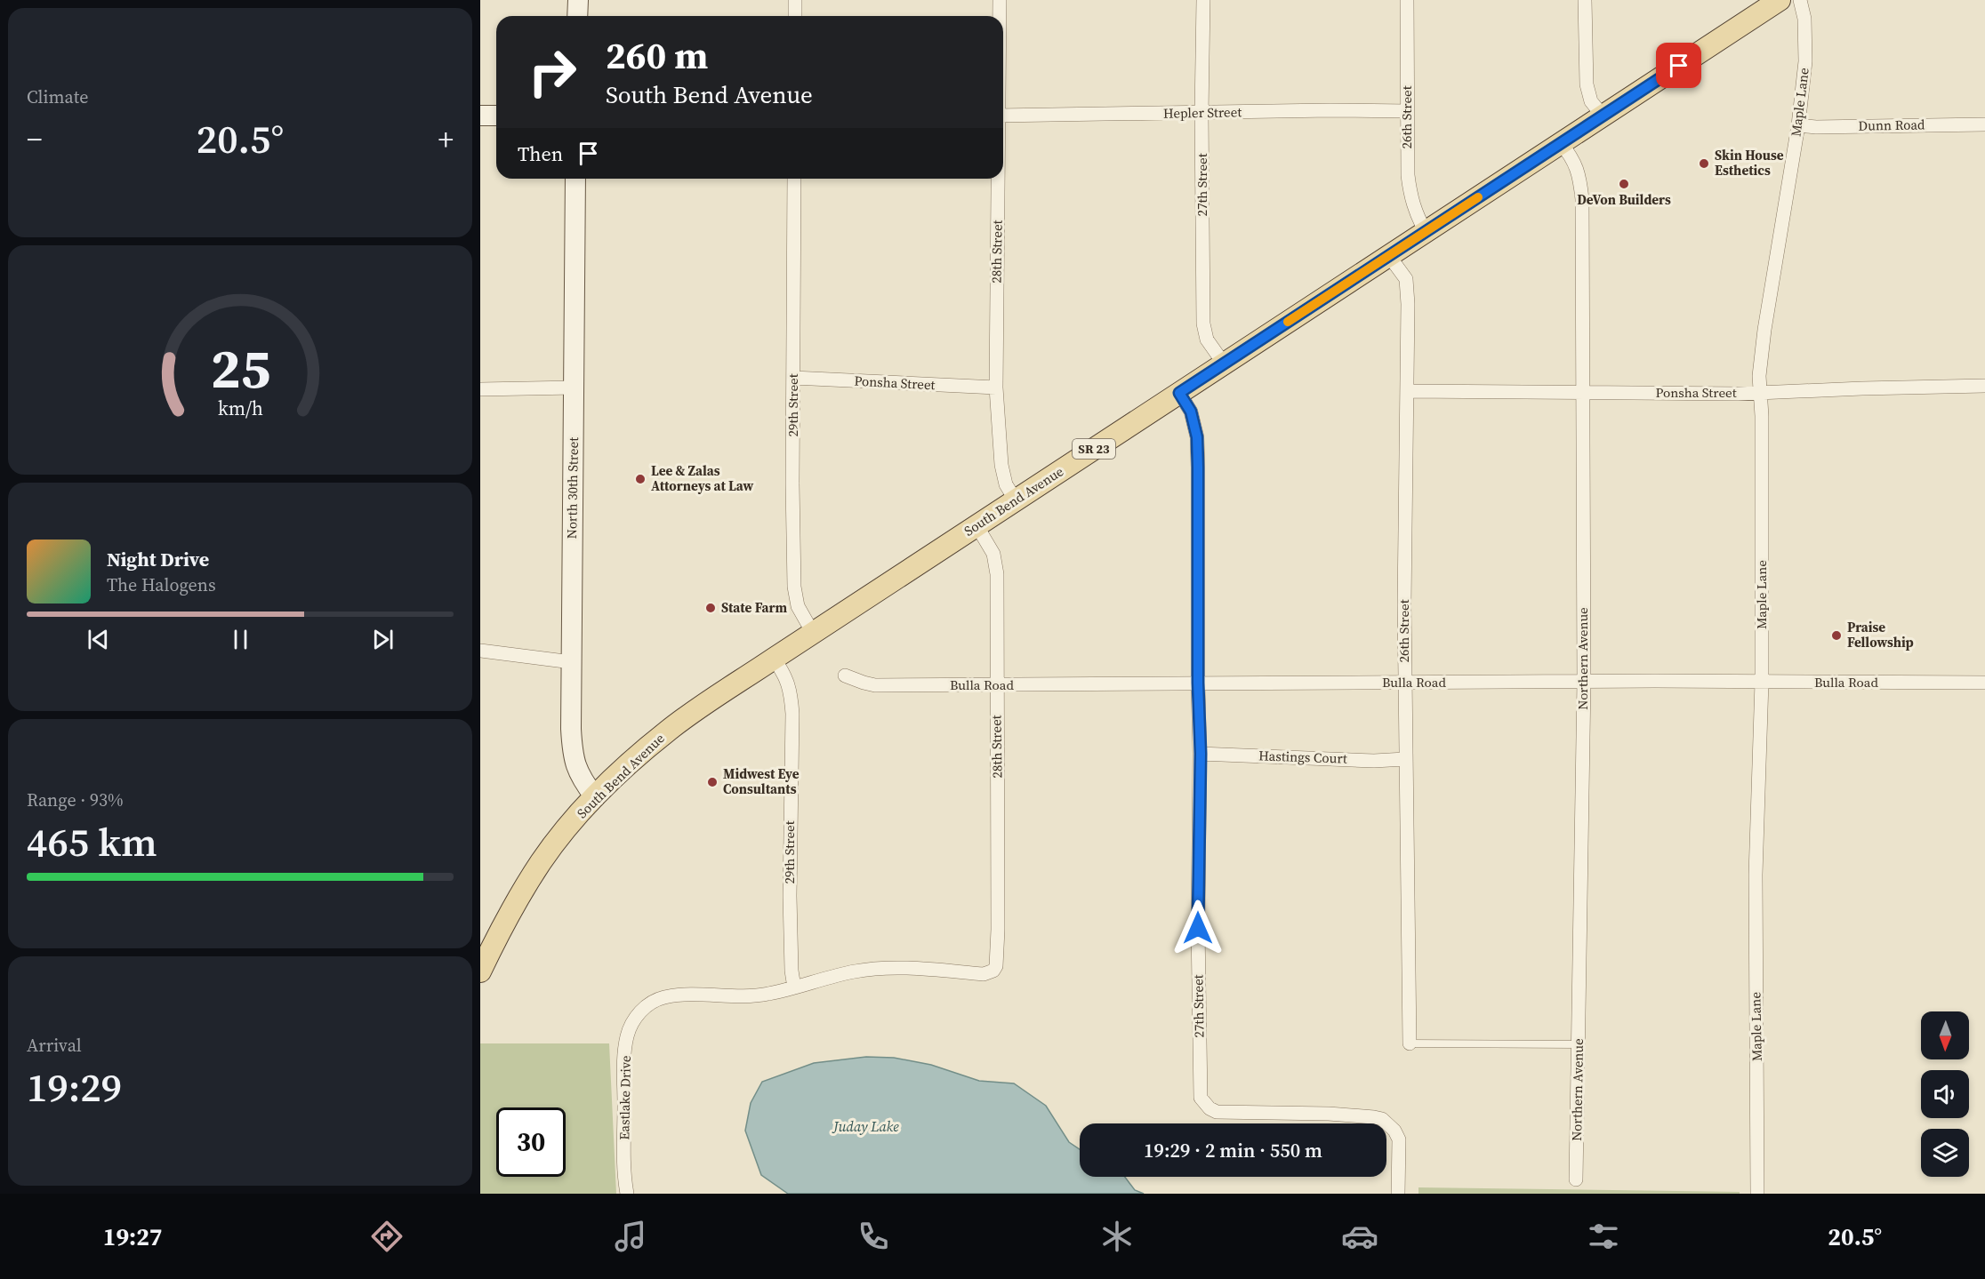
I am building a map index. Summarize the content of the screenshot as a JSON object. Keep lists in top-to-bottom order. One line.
{"streets":{"main road":["SR 23","South Bend Avenue"],"street":["Maple Lane","Hepler Street","26th Street","Dunn Road","27th Street","28th Street","Ponsha Street","29th Street","North 30th Street","Northern Avenue","Bulla Road","Hastings Court","Eastlake Drive"]},"crossings":[["Maple Lane","Dunn Road"],["Maple Lane","Ponsha Street"],["Maple Lane","Bulla Road"],["Hepler Street","26th Street"],["Hepler Street","27th Street"],["26th Street","Ponsha Street"],["26th Street","South Bend Avenue"],["26th Street","Bulla Road"],["26th Street","Hastings Court"],["27th Street","South Bend Avenue"],["27th Street","Bulla Road"],["27th Street","Hastings Court"],["28th Street","Ponsha Street"],["28th Street","29th Street"],["28th Street","South Bend Avenue"],["28th Street","Bulla Road"],["28th Street","Eastlake Drive"],["Ponsha Street","29th Street"],["Ponsha Street","Northern Avenue"],["29th Street","South Bend Avenue"],["29th Street","Eastlake Drive"],["North 30th Street","South Bend Avenue"],["South Bend Avenue","Northern Avenue"],["Northern Avenue","Bulla Road"]],"water":["Juday Lake"],"places":["Skin House Esthetics","DeVon Builders","Lee & Zalas Attorneys at Law","State Farm","Praise Fellowship","Midwest Eye Consultants"],"north":"bottom","page":{"tile":["Climate",["Range · 93%","465 km"],["Arrival","19:29"]],"turn":["260 m","South Bend Avenue"],"heat":["−","20.5°","+"],"then":"Then","song":["Night Drive","The Halogens"],"limit":"30","trip":"19:29 · 2 min · 550 m","tabs":["19:27","20.5°"],"gauge":["25","km/h"]}}
